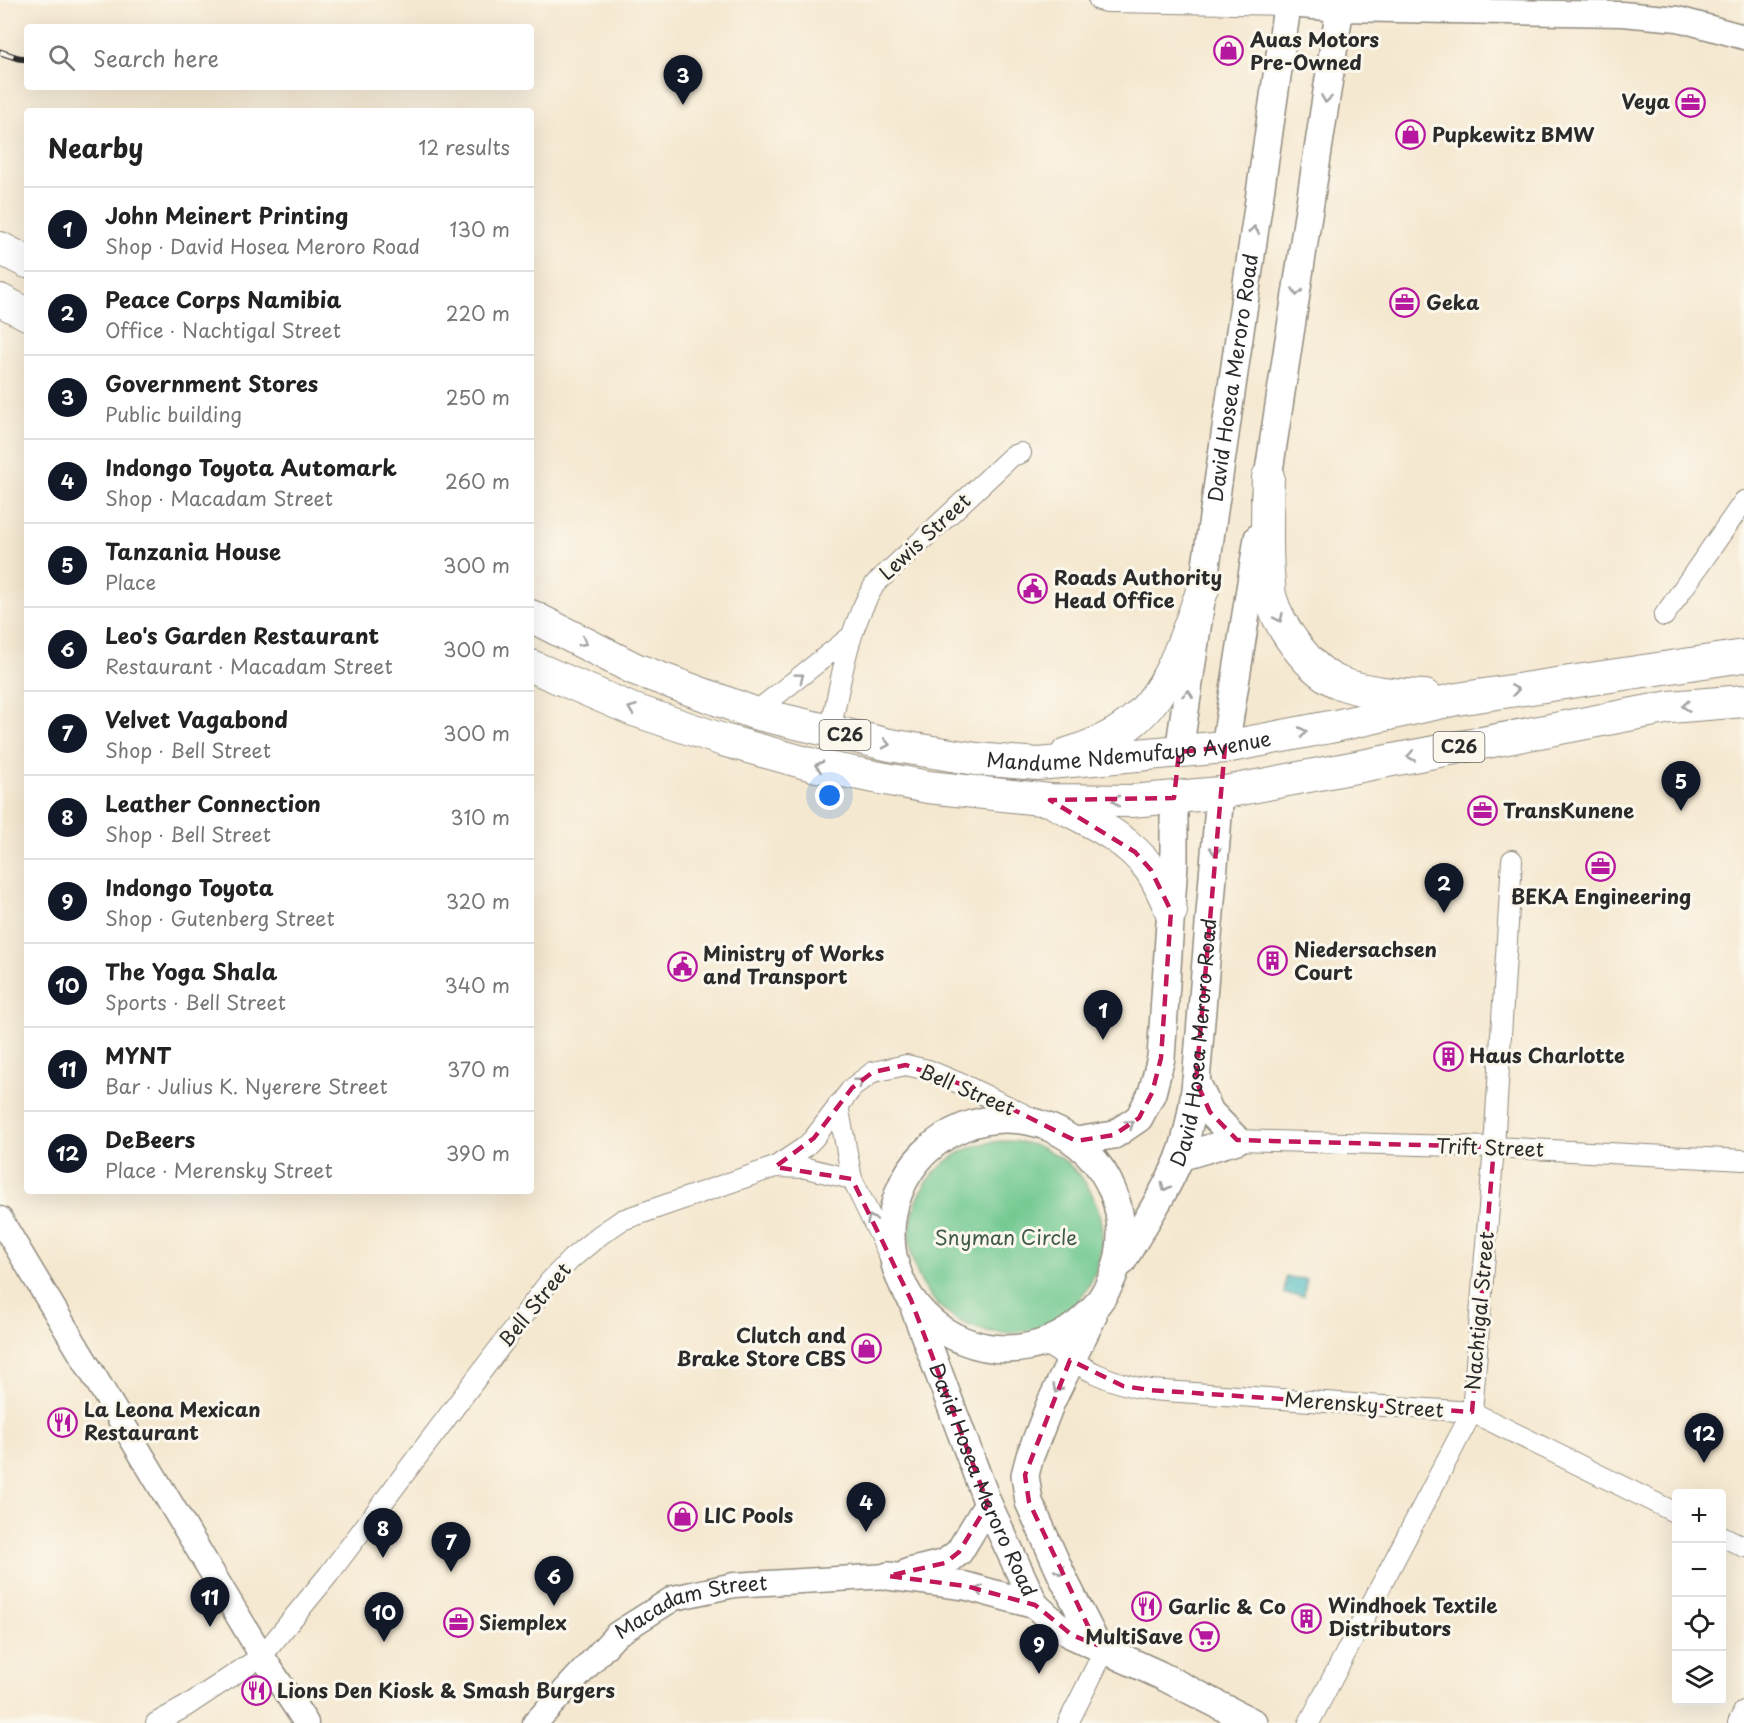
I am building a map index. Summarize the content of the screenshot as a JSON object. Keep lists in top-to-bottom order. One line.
{"streets":{"main road":["David Hosea Meroro Road","C26","Mandume Ndemufayo Avenue"],"street":["Lewis Street","Bell Street","Trift Street","Nachtigal Street","Merensky Street","Macadam Street"]},"crossings":[["David Hosea Meroro Road","Mandume Ndemufayo Avenue"],["David Hosea Meroro Road","Merensky Street"],["Lewis Street","Mandume Ndemufayo Avenue"],["Trift Street","Nachtigal Street"],["Nachtigal Street","Merensky Street"]],"parks":["Snyman Circle"],"places":{"shop":["Auas Motors Pre-Owned","Pupkewitz BMW","Clutch and Brake Store CBS","LIC Pools"],"office":["Veya","Geka","TransKunene","BEKA Engineering","Siemplex"],"public building":["Roads Authority Head Office","Ministry of Works and Transport"],"building":["Niedersachsen Court","Haus Charlotte","Windhoek Textile Distributors"],"restaurant":["La Leona Mexican Restaurant","Garlic & Co","Lions Den Kiosk & Smash Burgers"],"supermarket":["MultiSave"]},"page":{"search":"Search here","pins":["3","5","2","1","12","4","8","7","6","11","10","9"],"heading":["Nearby","12 results"],"list":[{"mark":"1","name":"John Meinert Printing","note":"Shop · David Hosea Meroro Road","value":"130 m"},{"mark":"2","name":"Peace Corps Namibia","note":"Office · Nachtigal Street","value":"220 m"},{"mark":"3","name":"Government Stores","note":"Public building","value":"250 m"},{"mark":"4","name":"Indongo Toyota Automark","note":"Shop · Macadam Street","value":"260 m"},{"mark":"5","name":"Tanzania House","note":"Place","value":"300 m"},{"mark":"6","name":"Leo's Garden Restaurant","note":"Restaurant · Macadam Street","value":"300 m"},{"mark":"7","name":"Velvet Vagabond","note":"Shop · Bell Street","value":"300 m"},{"mark":"8","name":"Leather Connection","note":"Shop · Bell Street","value":"310 m"},{"mark":"9","name":"Indongo Toyota","note":"Shop · Gutenberg Street","value":"320 m"},{"mark":"10","name":"The Yoga Shala","note":"Sports · Bell Street","value":"340 m"},{"mark":"11","name":"MYNT","note":"Bar · Julius K. Nyerere Street","value":"370 m"},{"mark":"12","name":"DeBeers","note":"Place · Merensky Street","value":"390 m"}],"map_buttons":["+","−"]}}
